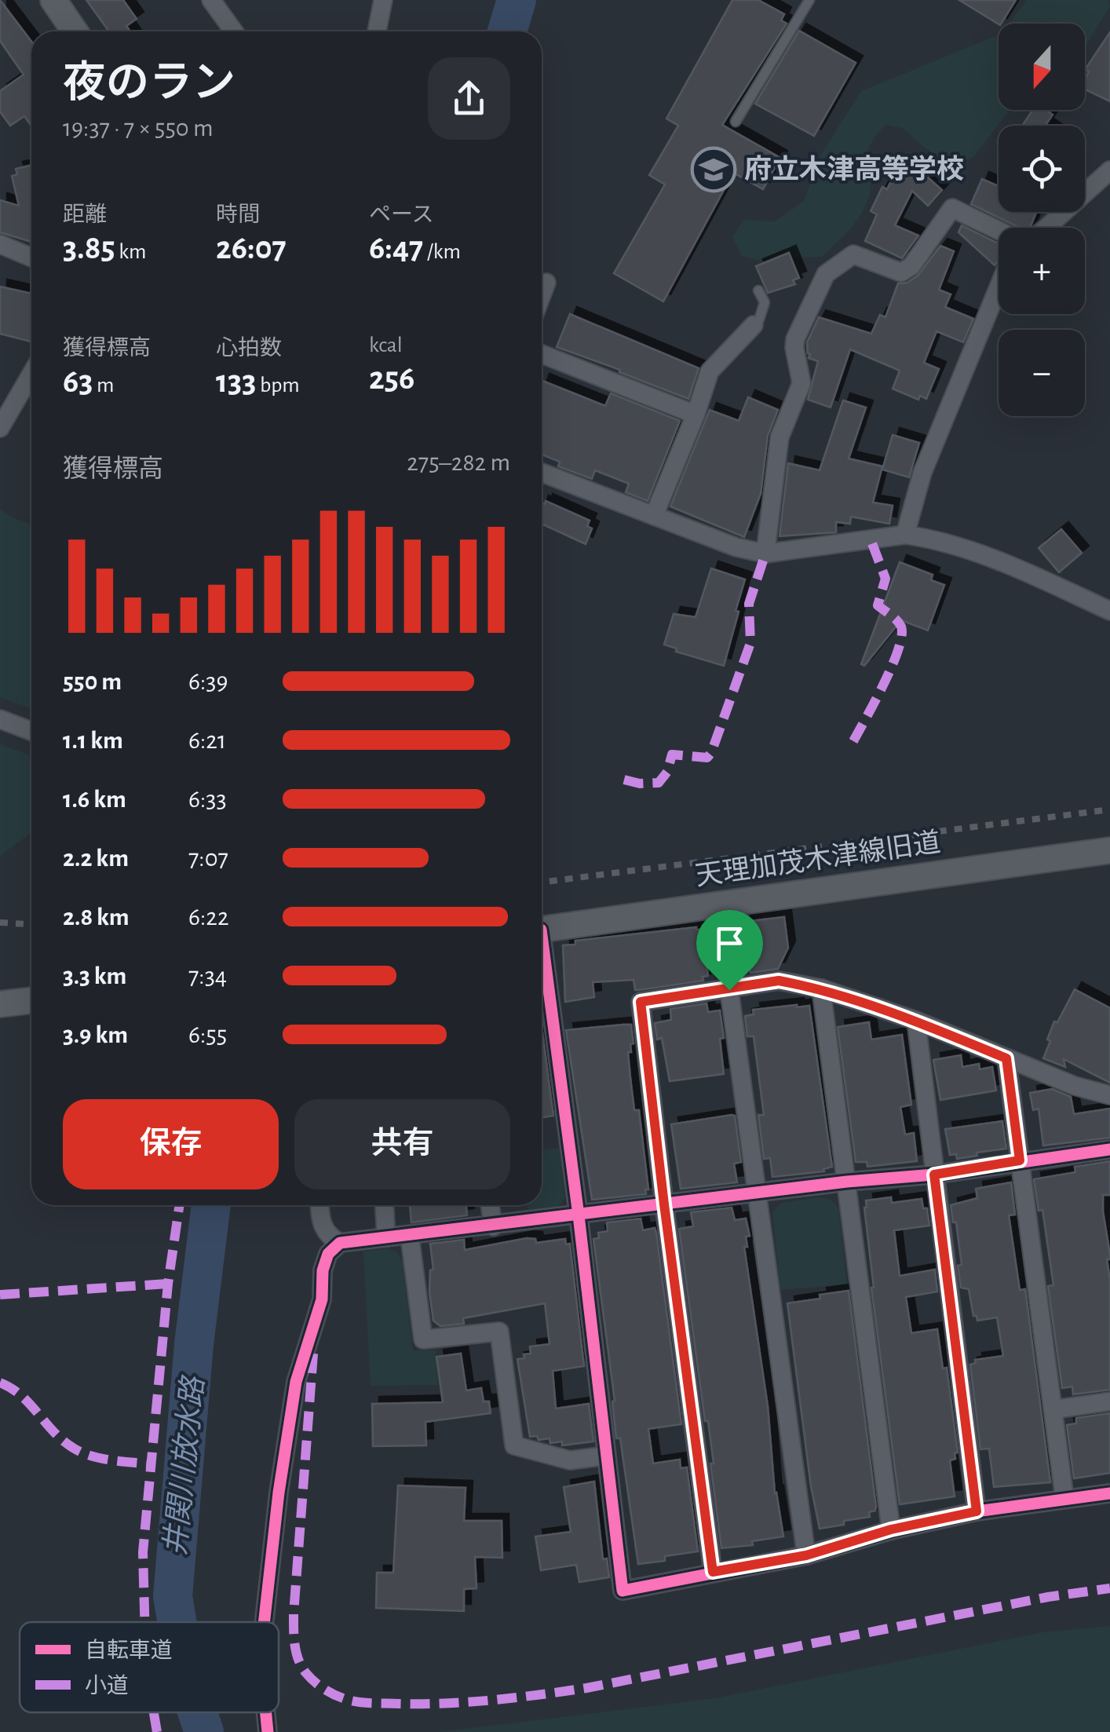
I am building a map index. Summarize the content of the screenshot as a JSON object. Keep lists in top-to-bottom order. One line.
{"streets":{"street":["天理加茂木津線旧道"]},"water":["井関川放水路"],"places":{"school or university":["府立木津高等学校"]},"legend":["自転車道","小道"],"north":"bottom","page":{"map_buttons":["+","−"],"heading":["夜のラン","19:37 · 7 × 550 m"],"stats":[["距離","3.85 km"],["時間","26:07"],["ペース","6:47 /km"],["獲得標高","63 m"],["心拍数","133 bpm"],["kcal","256"]],"chart":["獲得標高","275–282 m"],"list":[{"name":"550 m","note":"6:39"},{"name":"1.1 km","note":"6:21"},{"name":"1.6 km","note":"6:33"},{"name":"2.2 km","note":"7:07"},{"name":"2.8 km","note":"6:22"},{"name":"3.3 km","note":"7:34"},{"name":"3.9 km","note":"6:55"}],"buttons":["保存","共有"]}}
